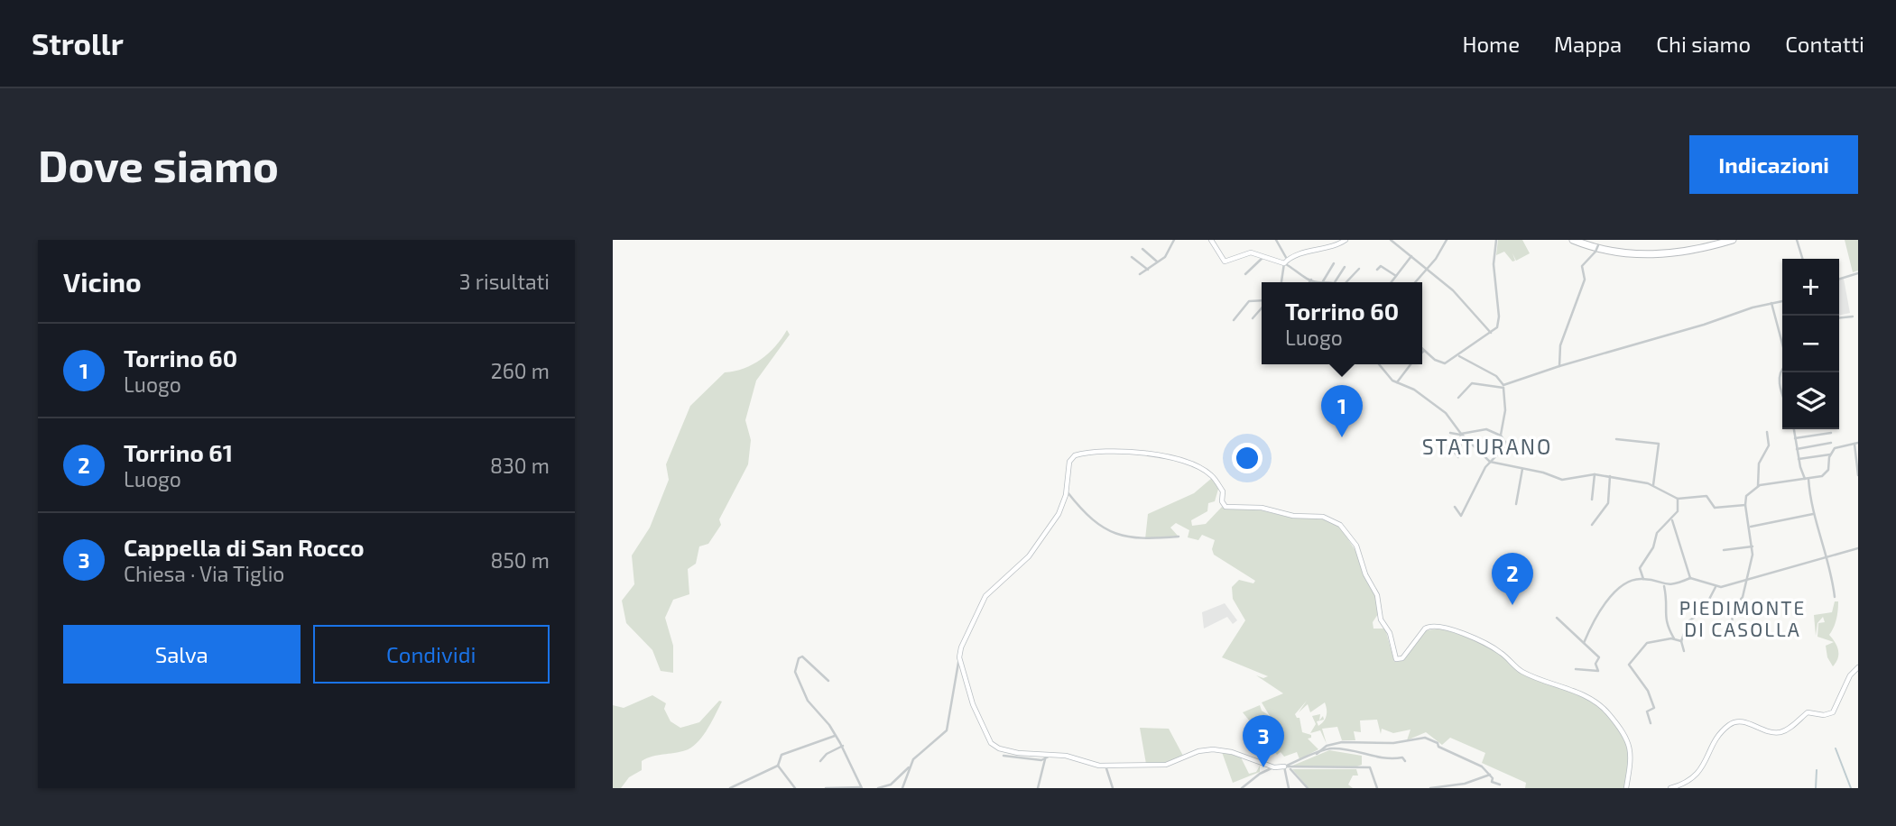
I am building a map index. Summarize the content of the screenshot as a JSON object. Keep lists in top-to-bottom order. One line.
{"districts":["STATURANO","PIEDIMONTE DI CASOLLA"],"page":{"header":"Strollr","nav":["Home","Mappa","Chi siamo","Contatti"],"buttons":["Indicazioni",["Salva","Condividi"]],"title":"Dove siamo","heading":["Vicino","3 risultati"],"map_buttons":["+","−"],"popup":["Torrino 60","Luogo"],"list":[{"mark":"1","name":"Torrino 60","note":"Luogo","value":"260 m"},{"mark":"2","name":"Torrino 61","note":"Luogo","value":"830 m"},{"mark":"3","name":"Cappella di San Rocco","note":"Chiesa · Via Tiglio","value":"850 m"}],"pins":["1","2","3"]}}
